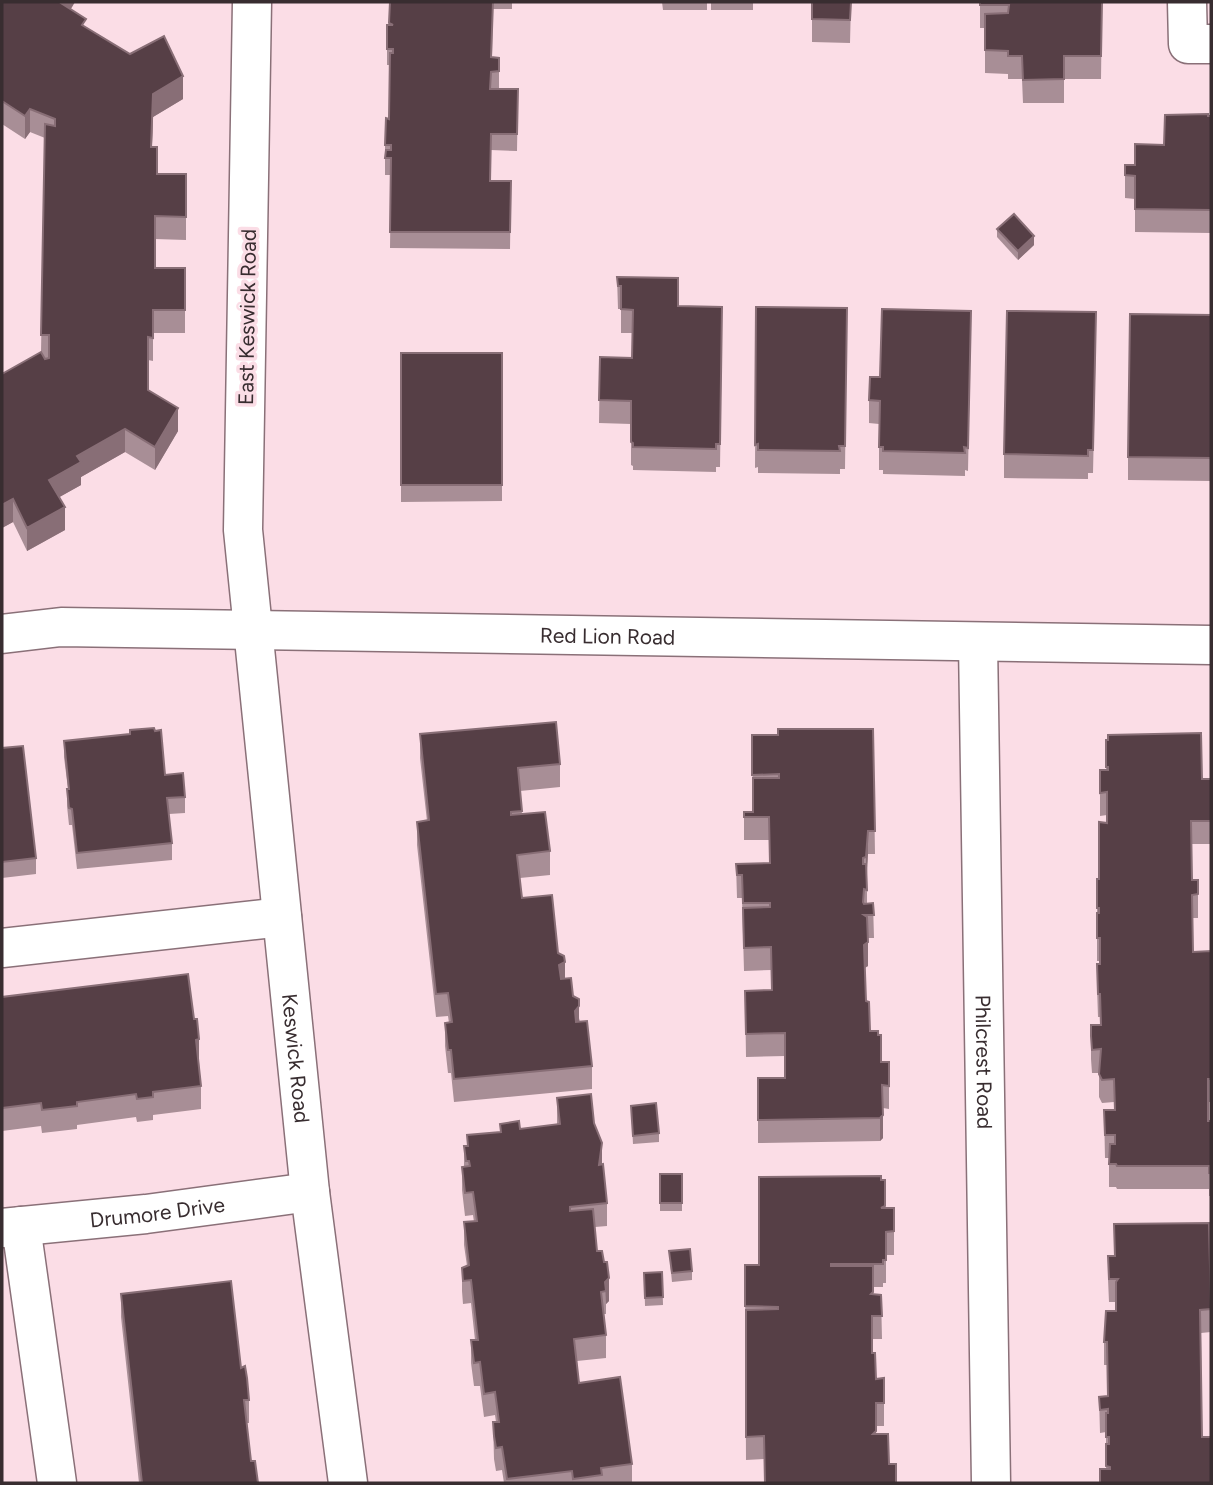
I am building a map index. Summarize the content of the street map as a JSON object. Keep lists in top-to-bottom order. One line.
{"streets":{"street":["East Keswick Road","Red Lion Road","Keswick Road","Philcrest Road","Drumore Drive"]},"crossings":[["East Keswick Road","Red Lion Road"],["East Keswick Road","Keswick Road"],["Red Lion Road","Keswick Road"],["Red Lion Road","Philcrest Road"],["Keswick Road","Drumore Drive"]]}
